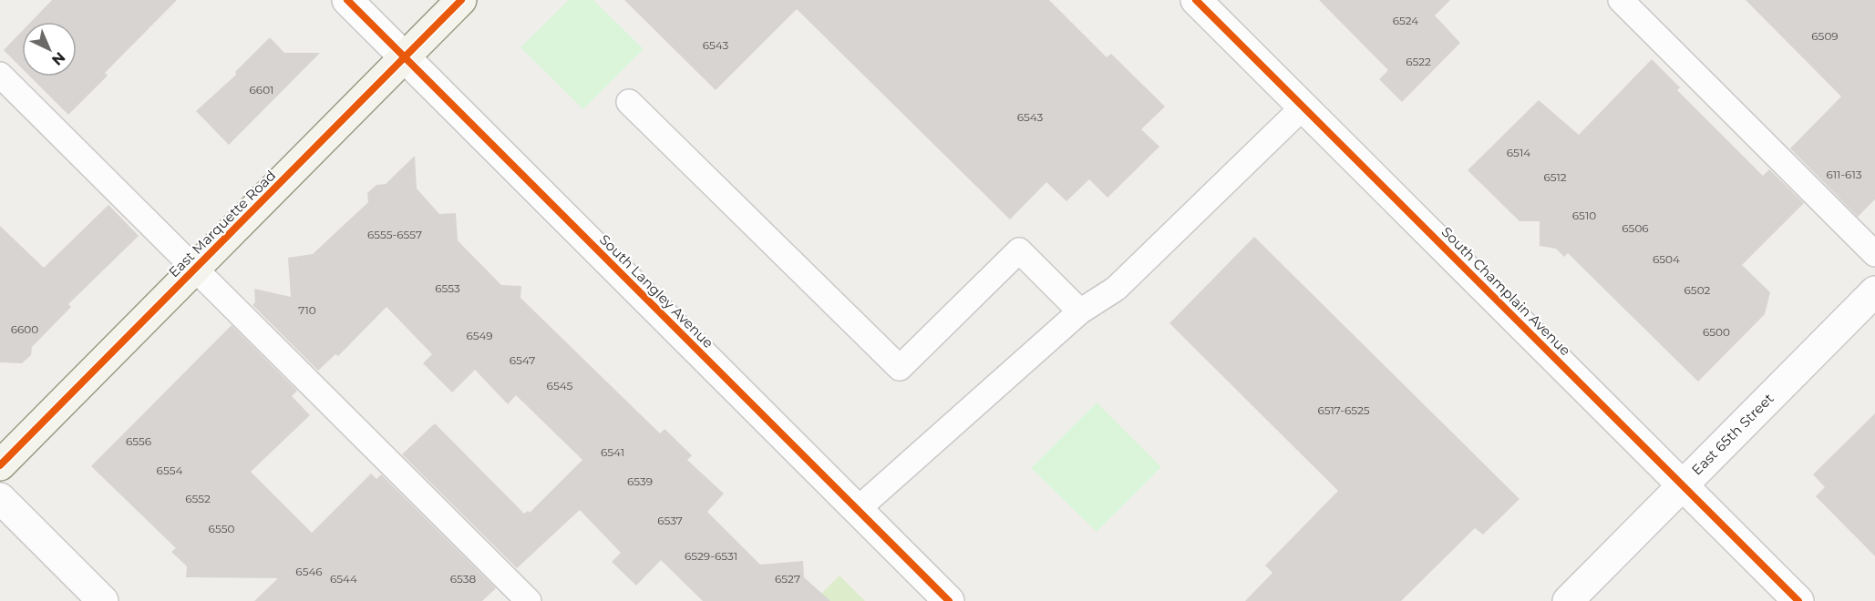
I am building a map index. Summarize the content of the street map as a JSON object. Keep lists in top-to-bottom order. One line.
{"streets":{"street":["East Marquette Road","South Langley Avenue","South Champlain Avenue","East 65th Street"]},"crossings":[["East Marquette Road","South Langley Avenue"],["South Champlain Avenue","East 65th Street"]],"house_numbers":["6524","6509","6543","6522","6601","6543","6514","611-613","6512","6510","6506","6555-6557","6504","6553","6502","710","6600","6500","6549","6547","6545","6517-6525","6556","6541","6554","6539","6552","6537","6550","6529-6531","6546","6544","6538","6527"],"north":"bottom right"}
